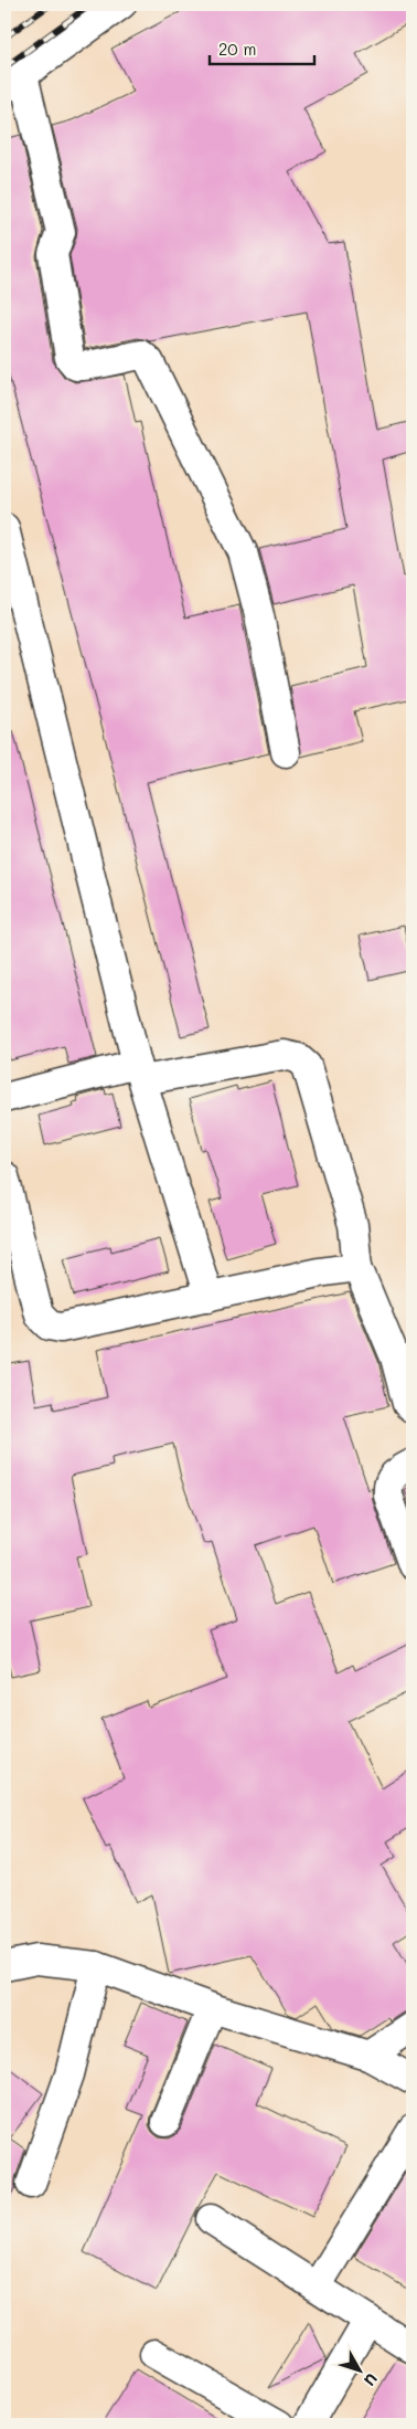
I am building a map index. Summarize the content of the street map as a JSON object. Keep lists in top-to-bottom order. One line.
{"scale_bar":"20 m","north":"bottom right"}
